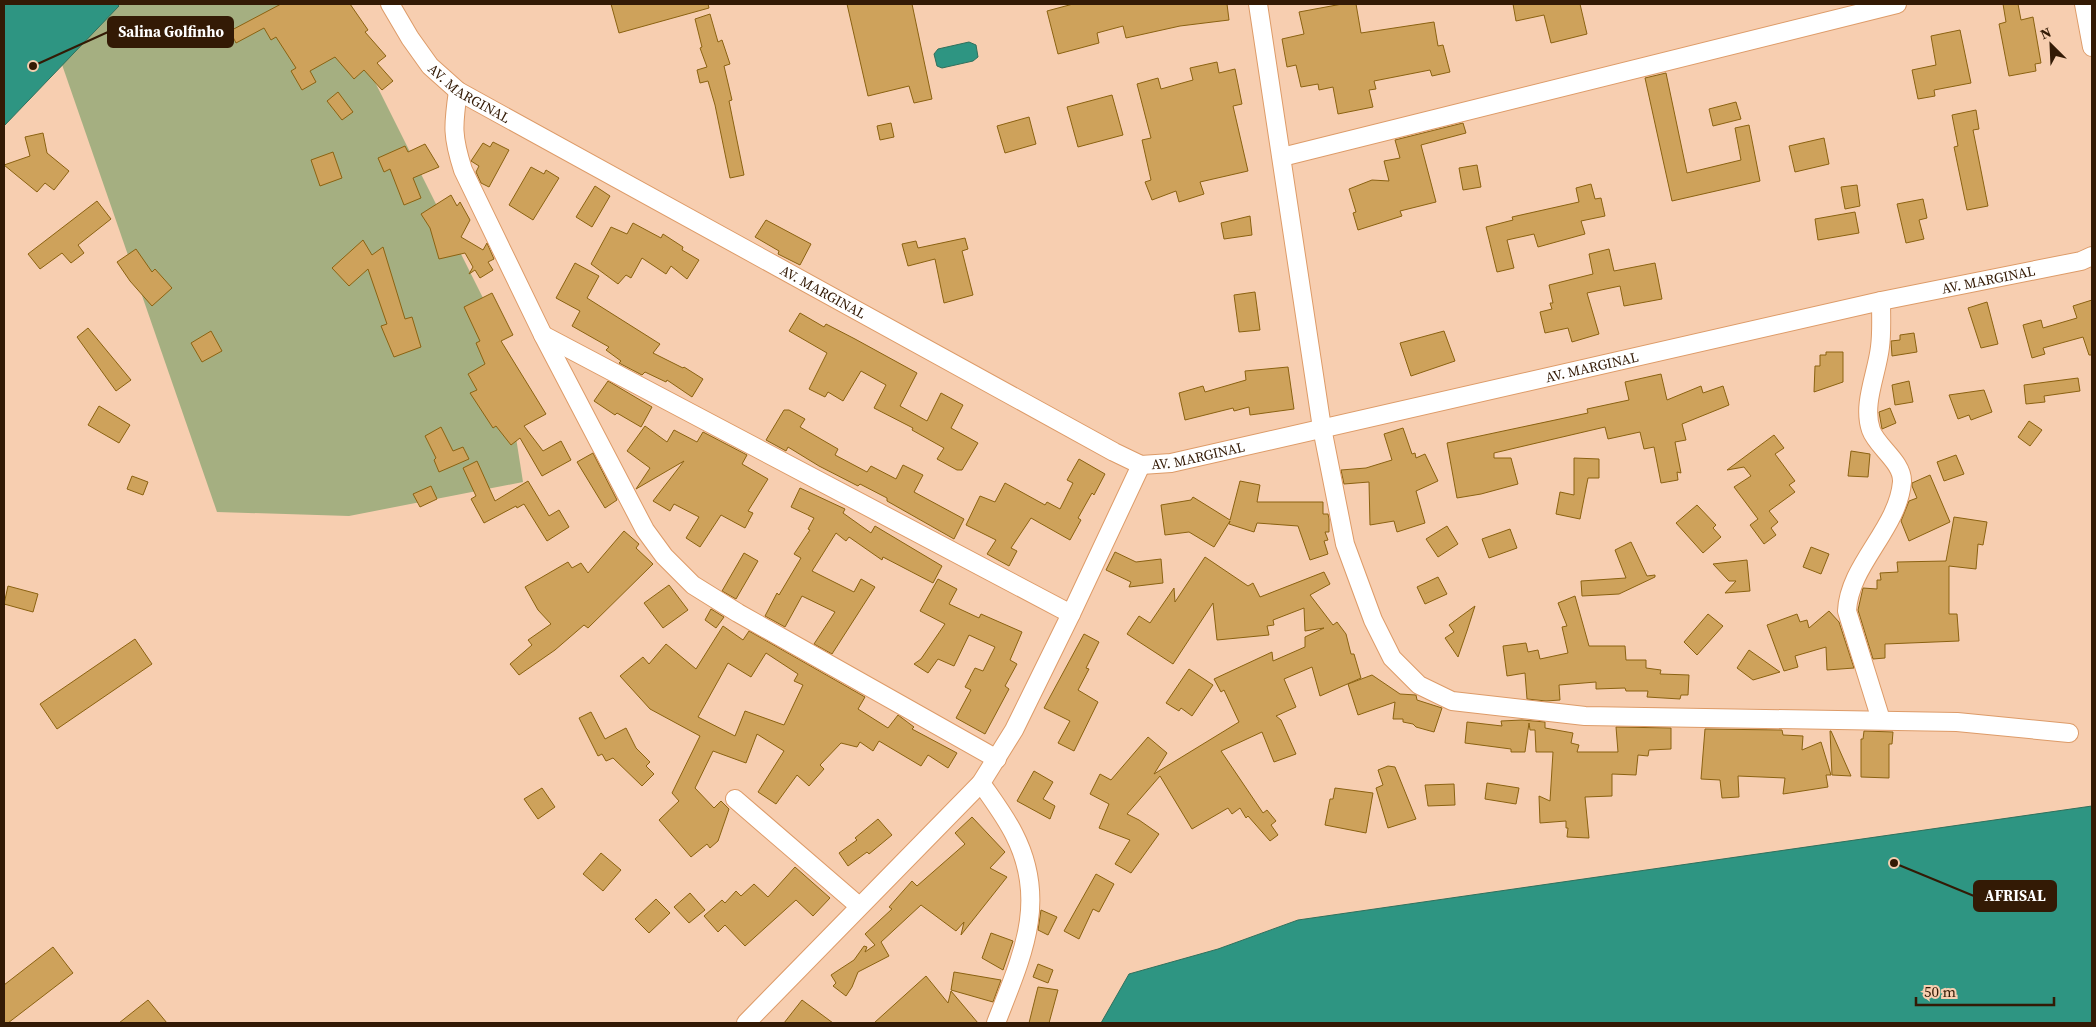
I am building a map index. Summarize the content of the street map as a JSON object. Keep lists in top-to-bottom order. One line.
{"streets":{"street":["AV. MARGINAL"]},"places":["Salina Golfinho","AFRISAL"],"scale_bar":"50 m","north":"top left"}
